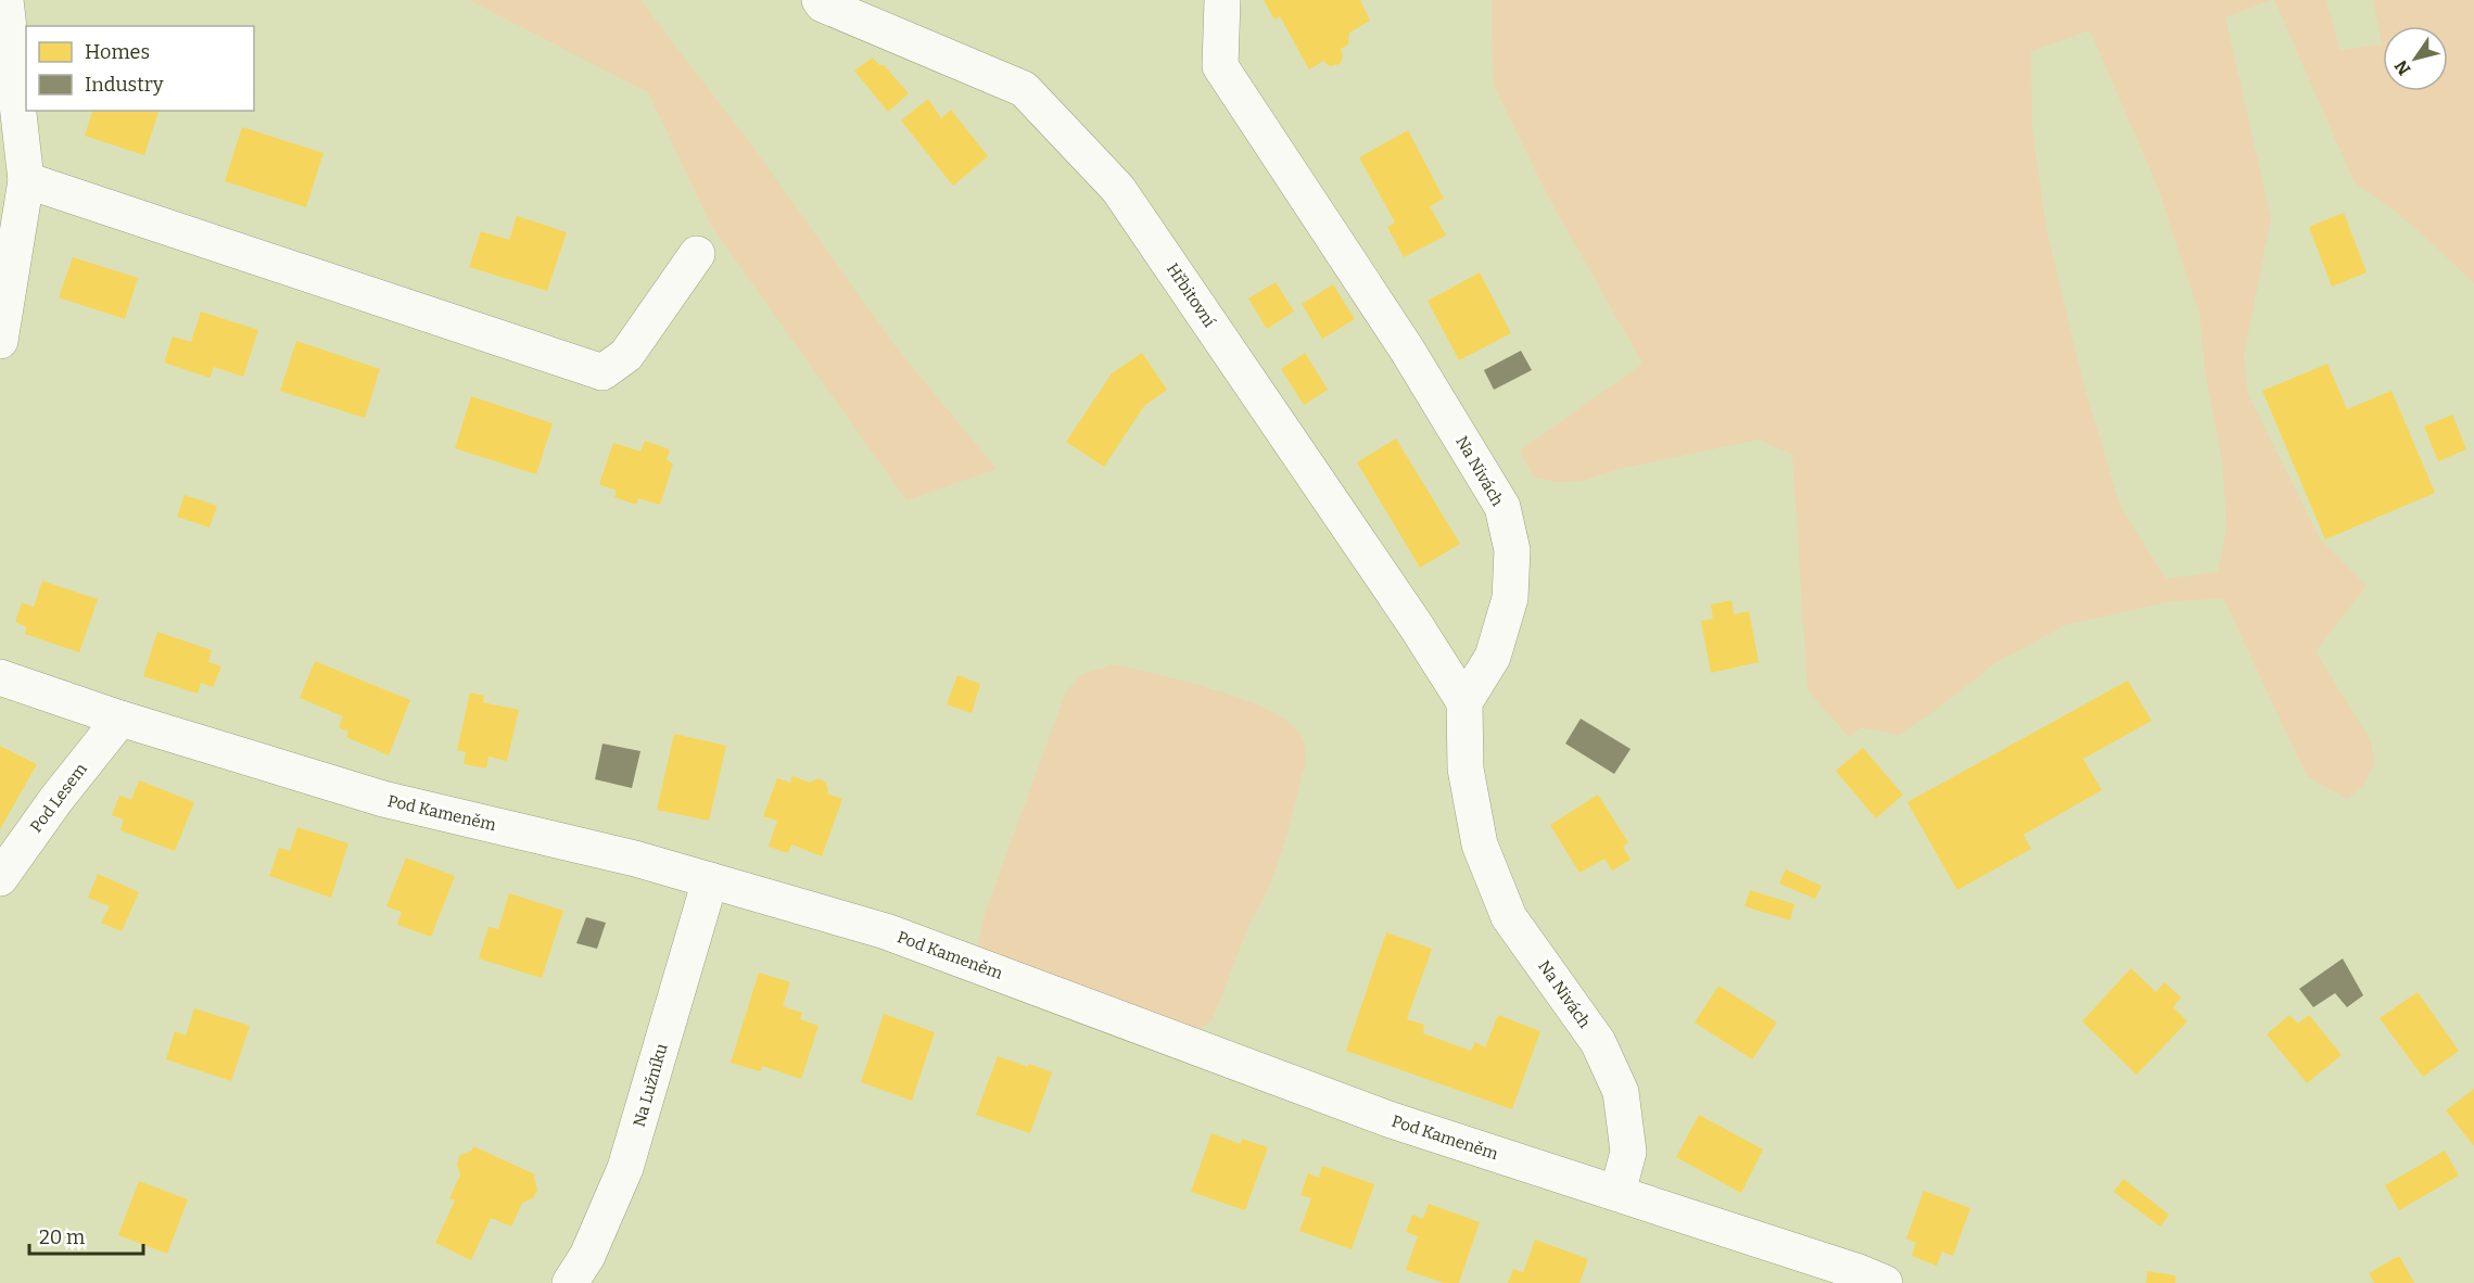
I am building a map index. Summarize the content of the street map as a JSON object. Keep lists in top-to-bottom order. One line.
{"streets":{"street":["Hřbitovní","Na Nivách","Pod Lesem","Pod Kameněm","Na Lužníku"]},"crossings":[["Hřbitovní","Na Nivách"],["Na Nivách","Pod Kameněm"],["Pod Lesem","Pod Kameněm"],["Pod Kameněm","Na Lužníku"]],"legend":["Homes","Industry"],"scale_bar":"20 m","north":"bottom left"}
